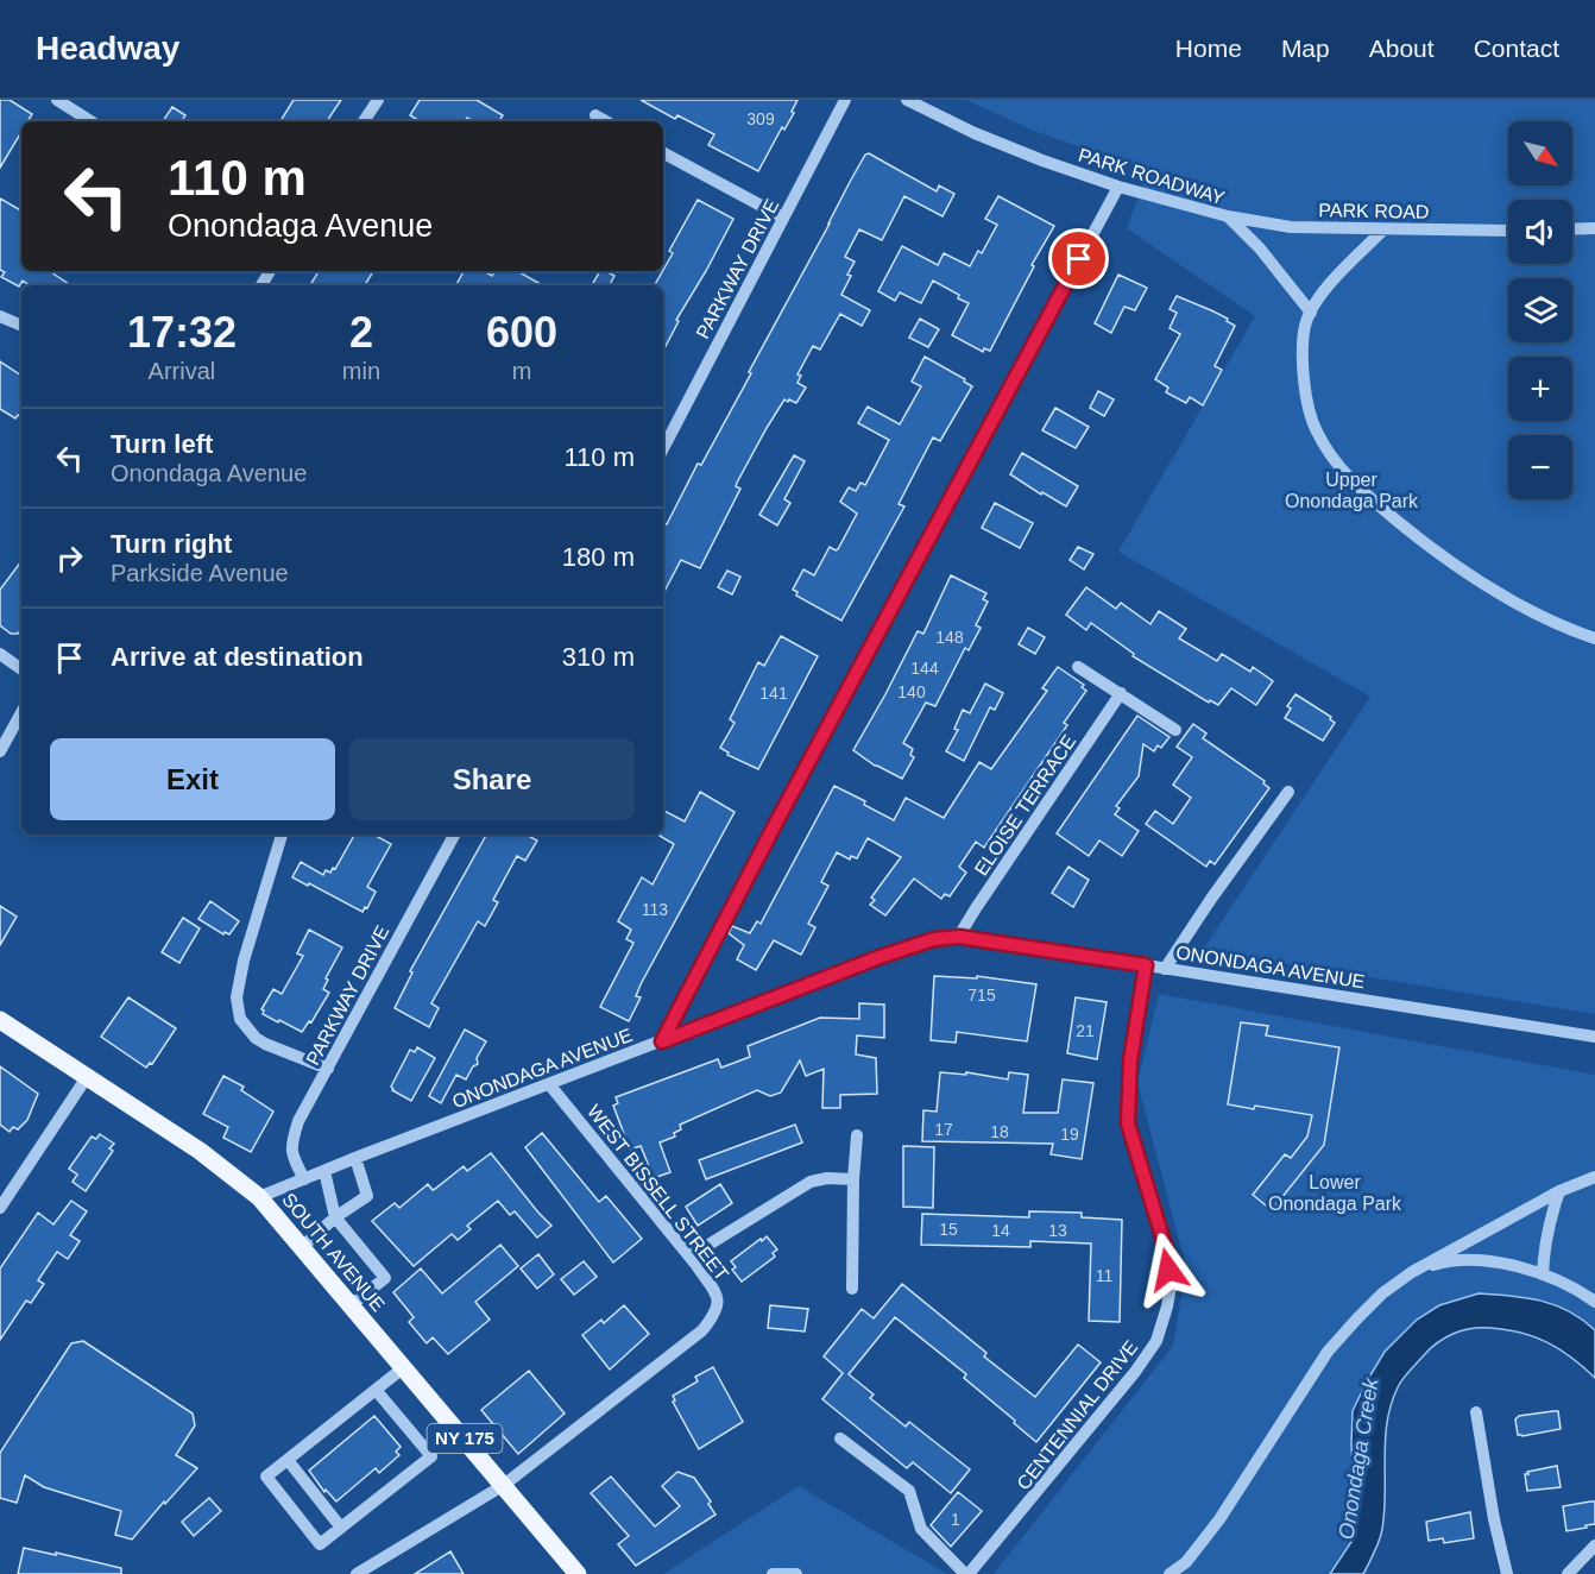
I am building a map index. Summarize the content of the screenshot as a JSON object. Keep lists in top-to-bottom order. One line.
{"streets":{"main road":["SOUTH AVENUE","NY 175"],"street":["PARK ROADWAY","PARK ROAD","PARKWAY DRIVE","ELOISE TERRACE","ONONDAGA AVENUE","WEST BISSELL STREET","CENTENNIAL DRIVE"]},"crossings":[["PARK ROADWAY","PARK ROAD"],["PARKWAY DRIVE","ONONDAGA AVENUE"],["ELOISE TERRACE","ONONDAGA AVENUE"],["ONONDAGA AVENUE","WEST BISSELL STREET"],["ONONDAGA AVENUE","SOUTH AVENUE"],["ONONDAGA AVENUE","CENTENNIAL DRIVE"],["WEST BISSELL STREET","SOUTH AVENUE"]],"water":["Onondaga Creek"],"parks":["Upper Onondaga Park","Lower Onondaga Park"],"house_numbers":["309","148","144","140","141","113","715","21","17","18","19","15","14","13","11","1"],"north":"bottom right","page":{"header":"Headway","nav":["Home","Map","About","Contact"],"map_buttons":["+","−"],"turn":["110 m","Onondaga Avenue"],"eta":["17:32","Arrival","2","min","600","m"],"list":[{"name":"Turn left","note":"Onondaga Avenue","value":"110 m"},{"name":"Turn right","note":"Parkside Avenue","value":"180 m"},{"name":"Arrive at destination","value":"310 m"}],"buttons":["Exit","Share"]}}
